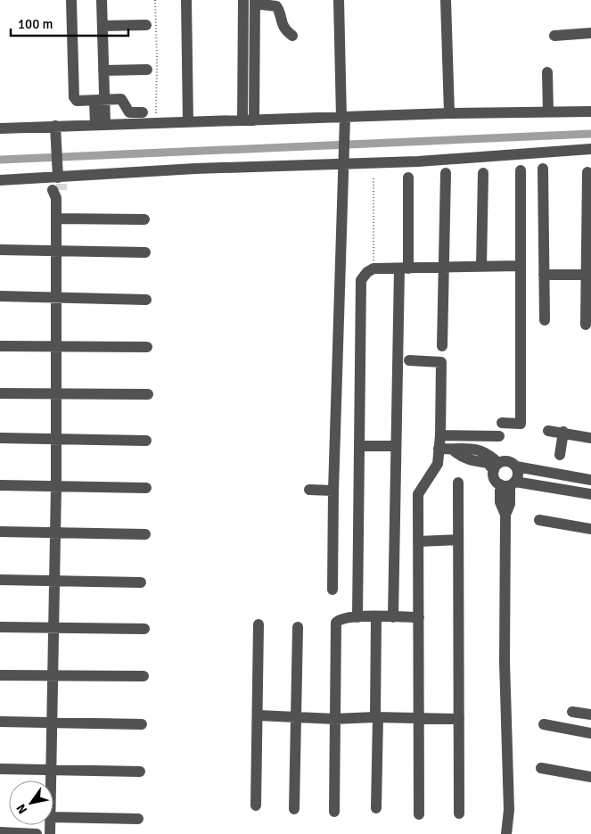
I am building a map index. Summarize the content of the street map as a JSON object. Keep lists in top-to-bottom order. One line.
{"scale_bar":"100 m","north":"bottom left"}
